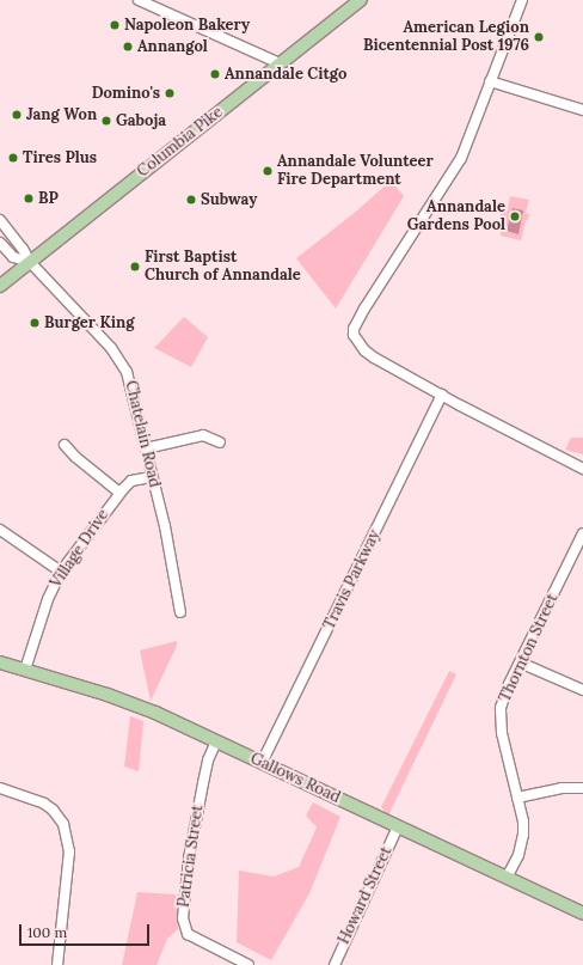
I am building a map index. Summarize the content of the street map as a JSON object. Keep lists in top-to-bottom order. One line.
{"streets":{"main road":["Columbia Pike","Gallows Road"],"street":["Chatelain Road","Village Drive","Travis Parkway","Thornton Street","Patricia Street","Howard Street"]},"crossings":[["Columbia Pike","Chatelain Road"],["Chatelain Road","Village Drive"],["Village Drive","Gallows Road"],["Travis Parkway","Gallows Road"],["Thornton Street","Gallows Road"],["Gallows Road","Patricia Street"],["Gallows Road","Howard Street"]],"places":["Napoleon Bakery","American Legion Bicentennial Post 1976","Annangol","Annandale Citgo","Domino's","Jang Won","Gaboja","Tires Plus","Annandale Volunteer Fire Department","BP","Subway","Annandale Gardens Pool","First Baptist Church of Annandale","Burger King"],"scale_bar":"100 m"}
